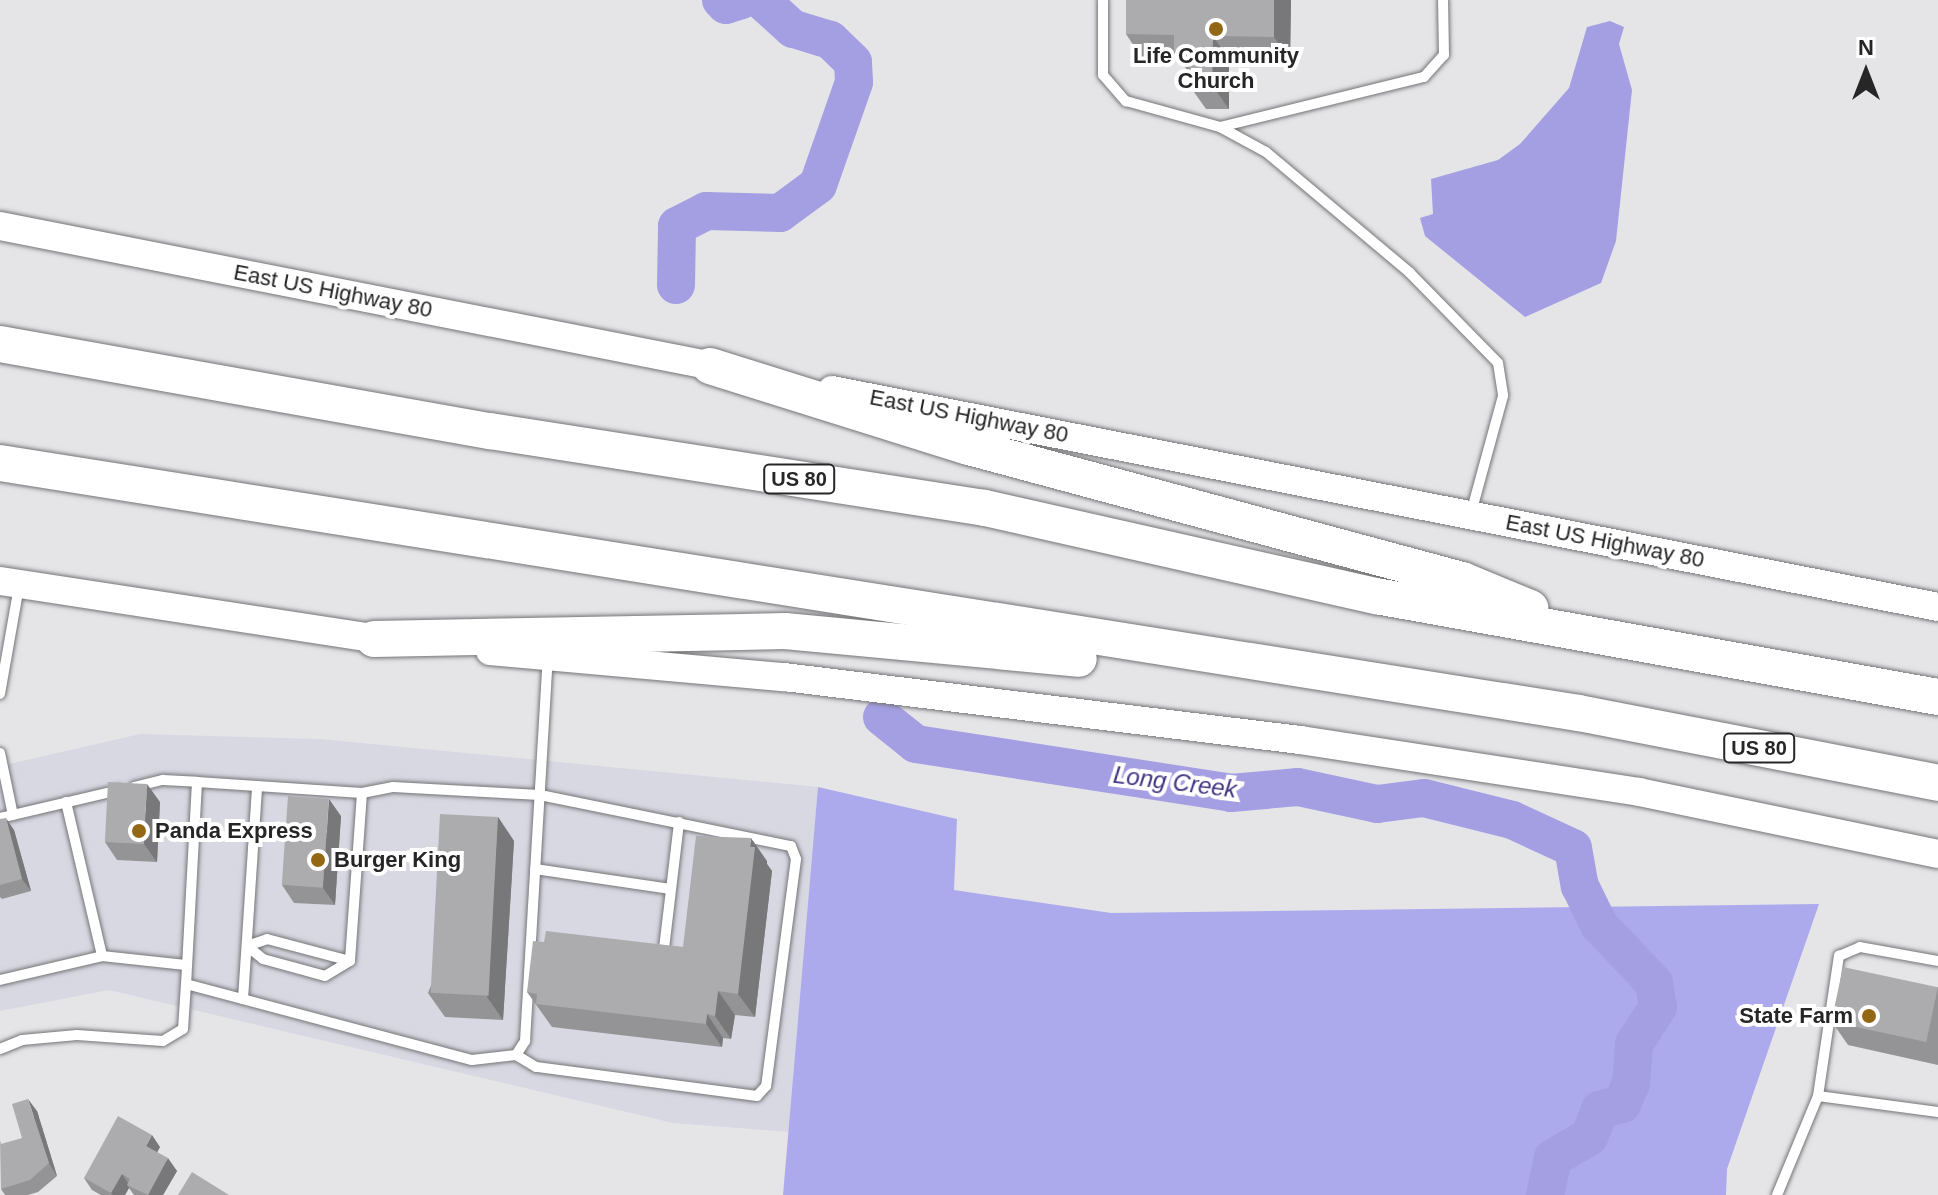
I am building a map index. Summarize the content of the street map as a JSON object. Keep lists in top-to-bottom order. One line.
{"streets":{"highway":["US 80"],"main road":["East US Highway 80"]},"water":["Long Creek"],"places":["Life Community Church","Panda Express","Burger King","State Farm"],"north":"top"}
